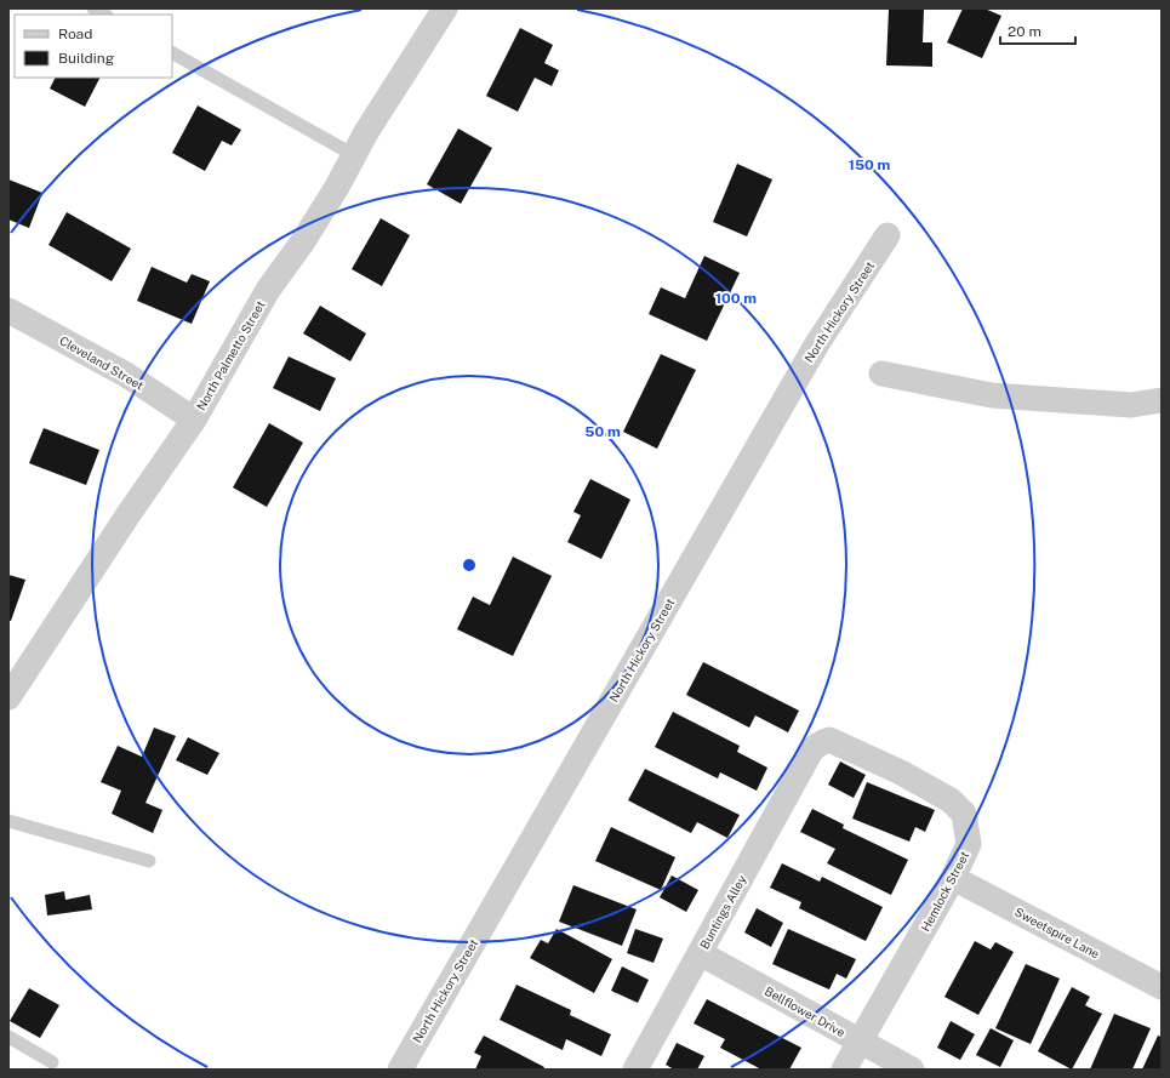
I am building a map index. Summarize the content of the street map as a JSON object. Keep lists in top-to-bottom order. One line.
{"streets":{"street":["North Hickory Street","North Palmetto Street","Cleveland Street","Hemlock Street","Buntings Alley","Sweetspire Lane","Bellflower Drive"]},"crossings":[["North Palmetto Street","Cleveland Street"],["Hemlock Street","Buntings Alley"],["Hemlock Street","Sweetspire Lane"],["Hemlock Street","Bellflower Drive"],["Buntings Alley","Bellflower Drive"]],"legend":["Road","Building"],"scale_bar":"20 m","rings":["150 m","100 m","50 m"]}
